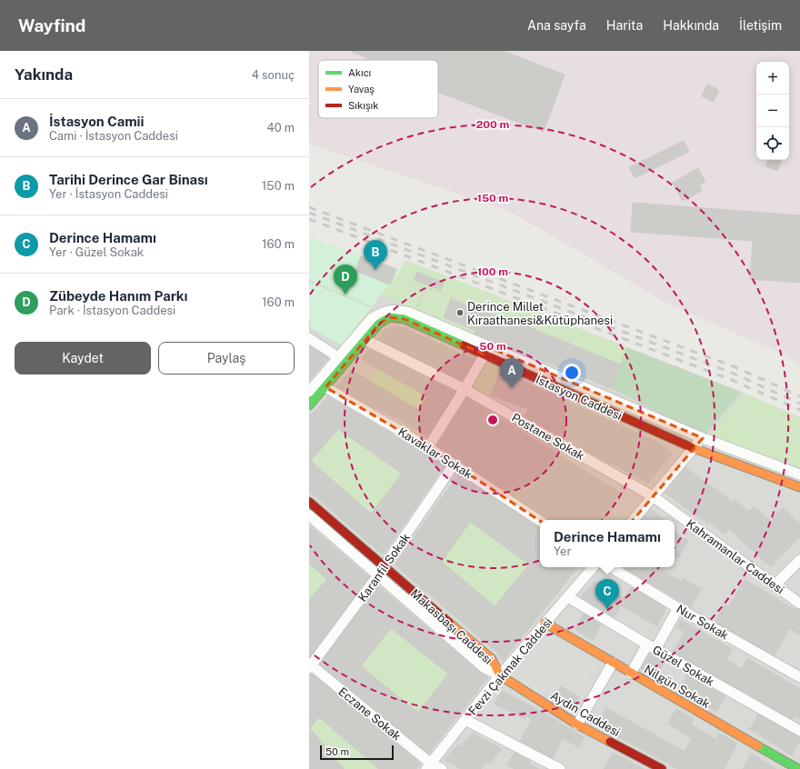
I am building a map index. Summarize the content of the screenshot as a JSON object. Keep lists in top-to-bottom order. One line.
{"streets":{"street":["İstasyon Caddesi","Postane Sokak","Kavaklar Sokak","Kahramanlar Caddesi","Karanfil Sokak","Nur Sokak","Makasbaşı Caddesi","Güzel Sokak","Fevzi Çakmak Caddesi","Nilgün Sokak","Eczane Sokak","Aydın Caddesi"]},"crossings":[["İstasyon Caddesi","Postane Sokak"],["İstasyon Caddesi","Kavaklar Sokak"],["Postane Sokak","Kahramanlar Caddesi"],["Kavaklar Sokak","Karanfil Sokak"],["Karanfil Sokak","Makasbaşı Caddesi"],["Karanfil Sokak","Eczane Sokak"],["Makasbaşı Caddesi","Fevzi Çakmak Caddesi"],["Makasbaşı Caddesi","Aydın Caddesi"],["Güzel Sokak","Fevzi Çakmak Caddesi"],["Fevzi Çakmak Caddesi","Nilgün Sokak"],["Fevzi Çakmak Caddesi","Eczane Sokak"],["Fevzi Çakmak Caddesi","Aydın Caddesi"]],"places":["Derince Millet Kıraathanesi&Kütüphanesi"],"legend":["Akıcı","Yavaş","Sıkışık"],"scale_bar":"50 m","page":{"header":"Wayfind","nav":["Ana sayfa","Harita","Hakkında","İletişim"],"heading":["Yakında","4 sonuç"],"map_buttons":["+","−"],"list":[{"mark":"A","name":"İstasyon Camii","note":"Cami · İstasyon Caddesi","value":"40 m"},{"mark":"B","name":"Tarihi Derince Gar Binası","note":"Yer · İstasyon Caddesi","value":"150 m"},{"mark":"C","name":"Derince Hamamı","note":"Yer · Güzel Sokak","value":"160 m"},{"mark":"D","name":"Zübeyde Hanım Parkı","note":"Park · İstasyon Caddesi","value":"160 m"}],"pins":["B","D","A","C"],"buttons":["Kaydet","Paylaş"],"popup":["Derince Hamamı","Yer"],"scale":"50 m"},"rings":["200 m","150 m","100 m","50 m"]}
